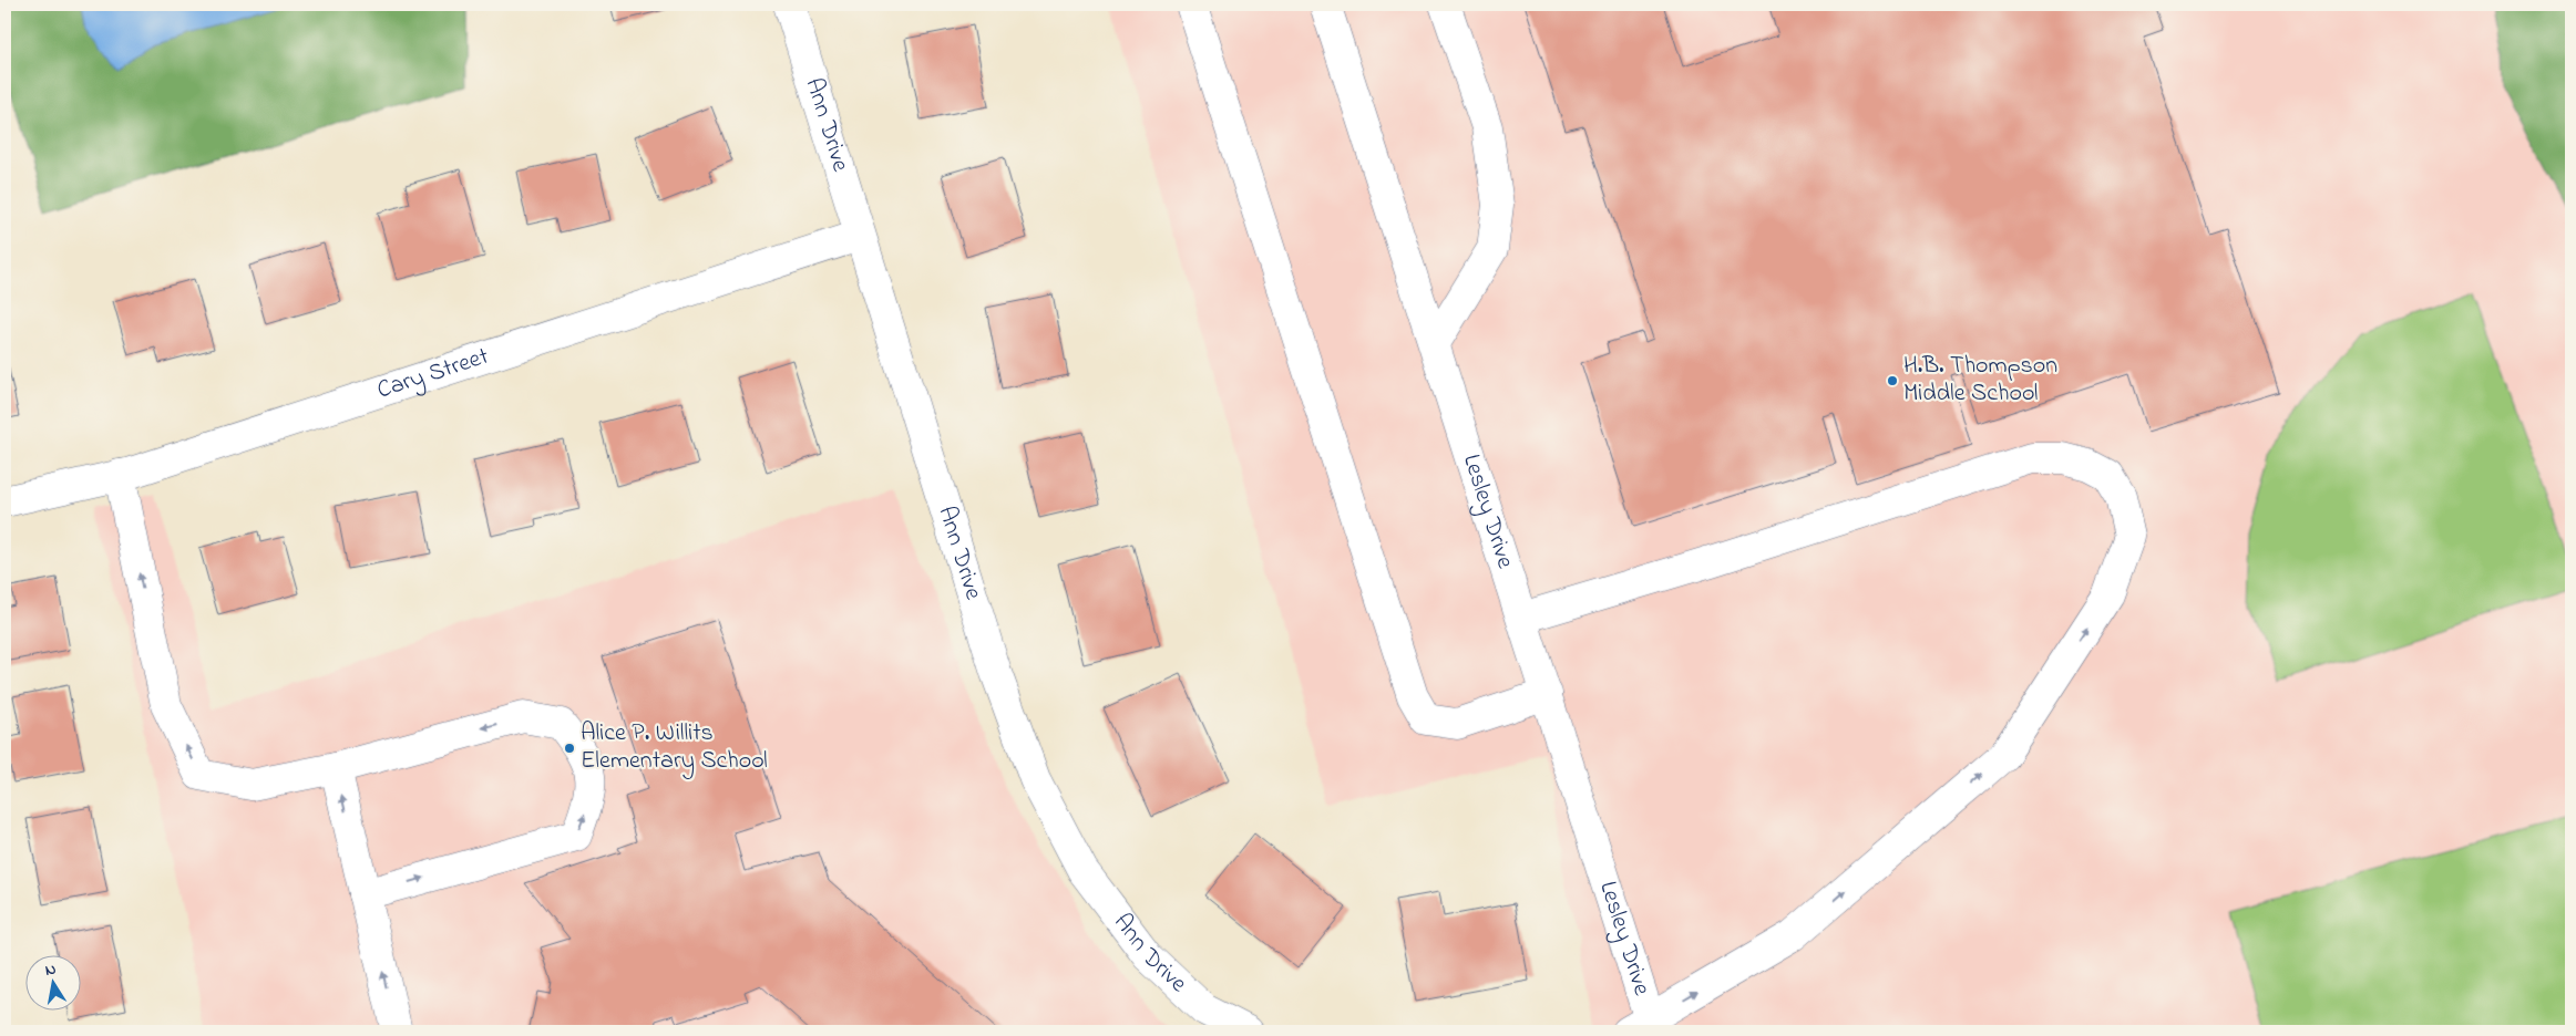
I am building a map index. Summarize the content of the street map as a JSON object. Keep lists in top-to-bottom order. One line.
{"streets":{"street":["Ann Drive","Cary Street","Lesley Drive"]},"crossings":[["Ann Drive","Cary Street"]],"places":["H.B. Thompson Middle School","Alice P. Willits Elementary School"],"north":"top"}
